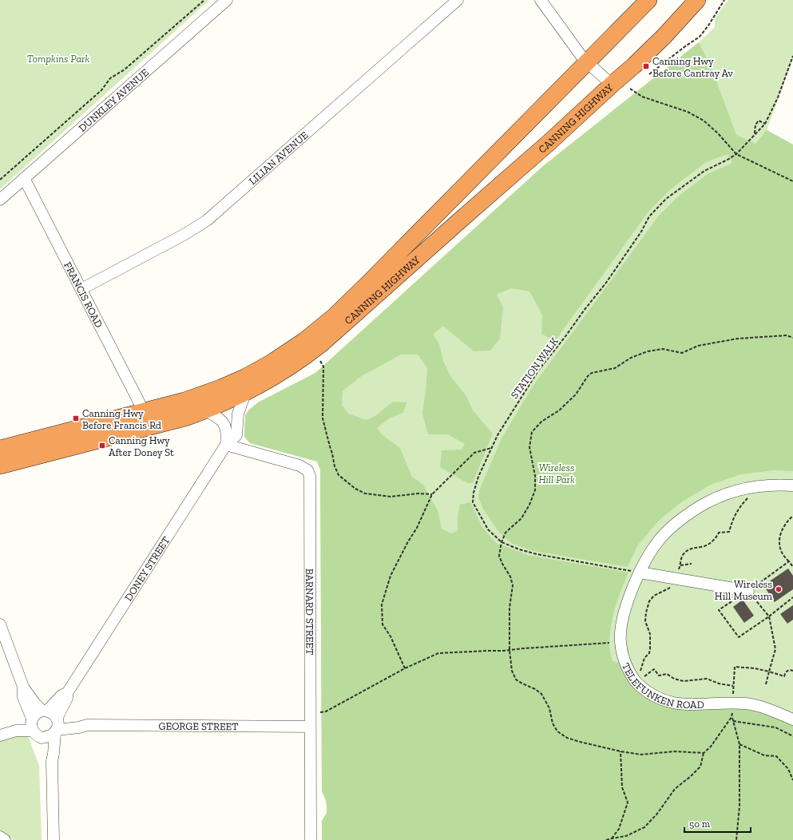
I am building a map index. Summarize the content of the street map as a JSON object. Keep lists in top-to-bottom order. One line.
{"streets":{"highway":["CANNING HIGHWAY"],"street":["DUNKLEY AVENUE","LILIAN AVENUE","FRANCIS ROAD","DONEY STREET","BARNARD STREET","TELEFUNKEN ROAD","GEORGE STREET"],"path":["STATION WALK"]},"crossings":[["DUNKLEY AVENUE","FRANCIS ROAD"],["CANNING HIGHWAY","FRANCIS ROAD"],["CANNING HIGHWAY","DONEY STREET"],["LILIAN AVENUE","FRANCIS ROAD"],["STATION WALK","TELEFUNKEN ROAD"],["DONEY STREET","BARNARD STREET"],["DONEY STREET","GEORGE STREET"],["BARNARD STREET","GEORGE STREET"]],"parks":["Tompkins Park","Wireless Hill Park"],"places":{"transit":["Canning Hwy Before Cantray Av","Canning Hwy Before Francis Rd","Canning Hwy After Doney St"],"other":["Wireless Hill Museum"]},"scale_bar":"50 m"}
